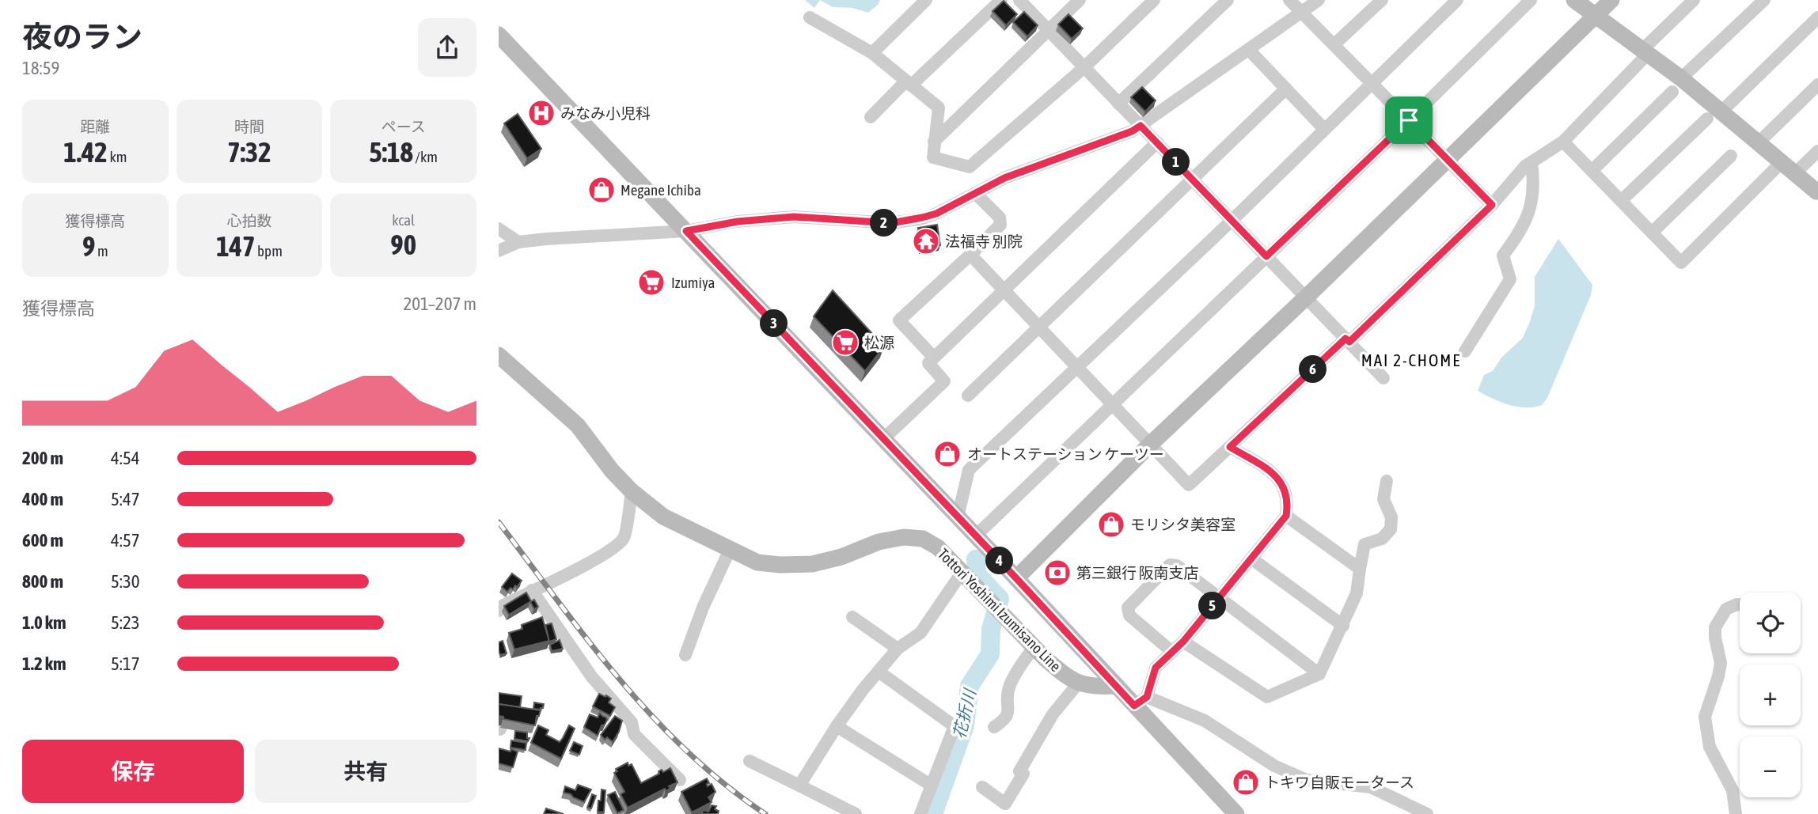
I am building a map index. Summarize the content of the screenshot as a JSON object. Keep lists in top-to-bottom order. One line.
{"streets":{"main road":["Tottori Yoshimi Izumisano Line"]},"districts":["MAI 2-CHOME"],"water":["花折川"],"places":{"hospital":["みなみ小児科"],"shop":["Megane Ichiba","オートステーション ケーツー","モリシタ美容室","トキワ自販モータース"],"temple":["法福寺 別院"],"supermarket":["Izumiya","松源"],"bank":["第三銀行 阪南支店"]},"page":{"heading":["夜のラン","18:59"],"stats":[["距離","1.42 km"],["時間","7:32"],["ペース","5:18 /km"],["獲得標高","9 m"],["心拍数","147 bpm"],["kcal","90"]],"pins":["1","2","3","6","4","5"],"chart":["獲得標高","201–207 m"],"list":[{"name":"200 m","note":"4:54"},{"name":"400 m","note":"5:47"},{"name":"600 m","note":"4:57"},{"name":"800 m","note":"5:30"},{"name":"1.0 km","note":"5:23"},{"name":"1.2 km","note":"5:17"}],"map_buttons":["+","−"],"buttons":["保存","共有"]}}
